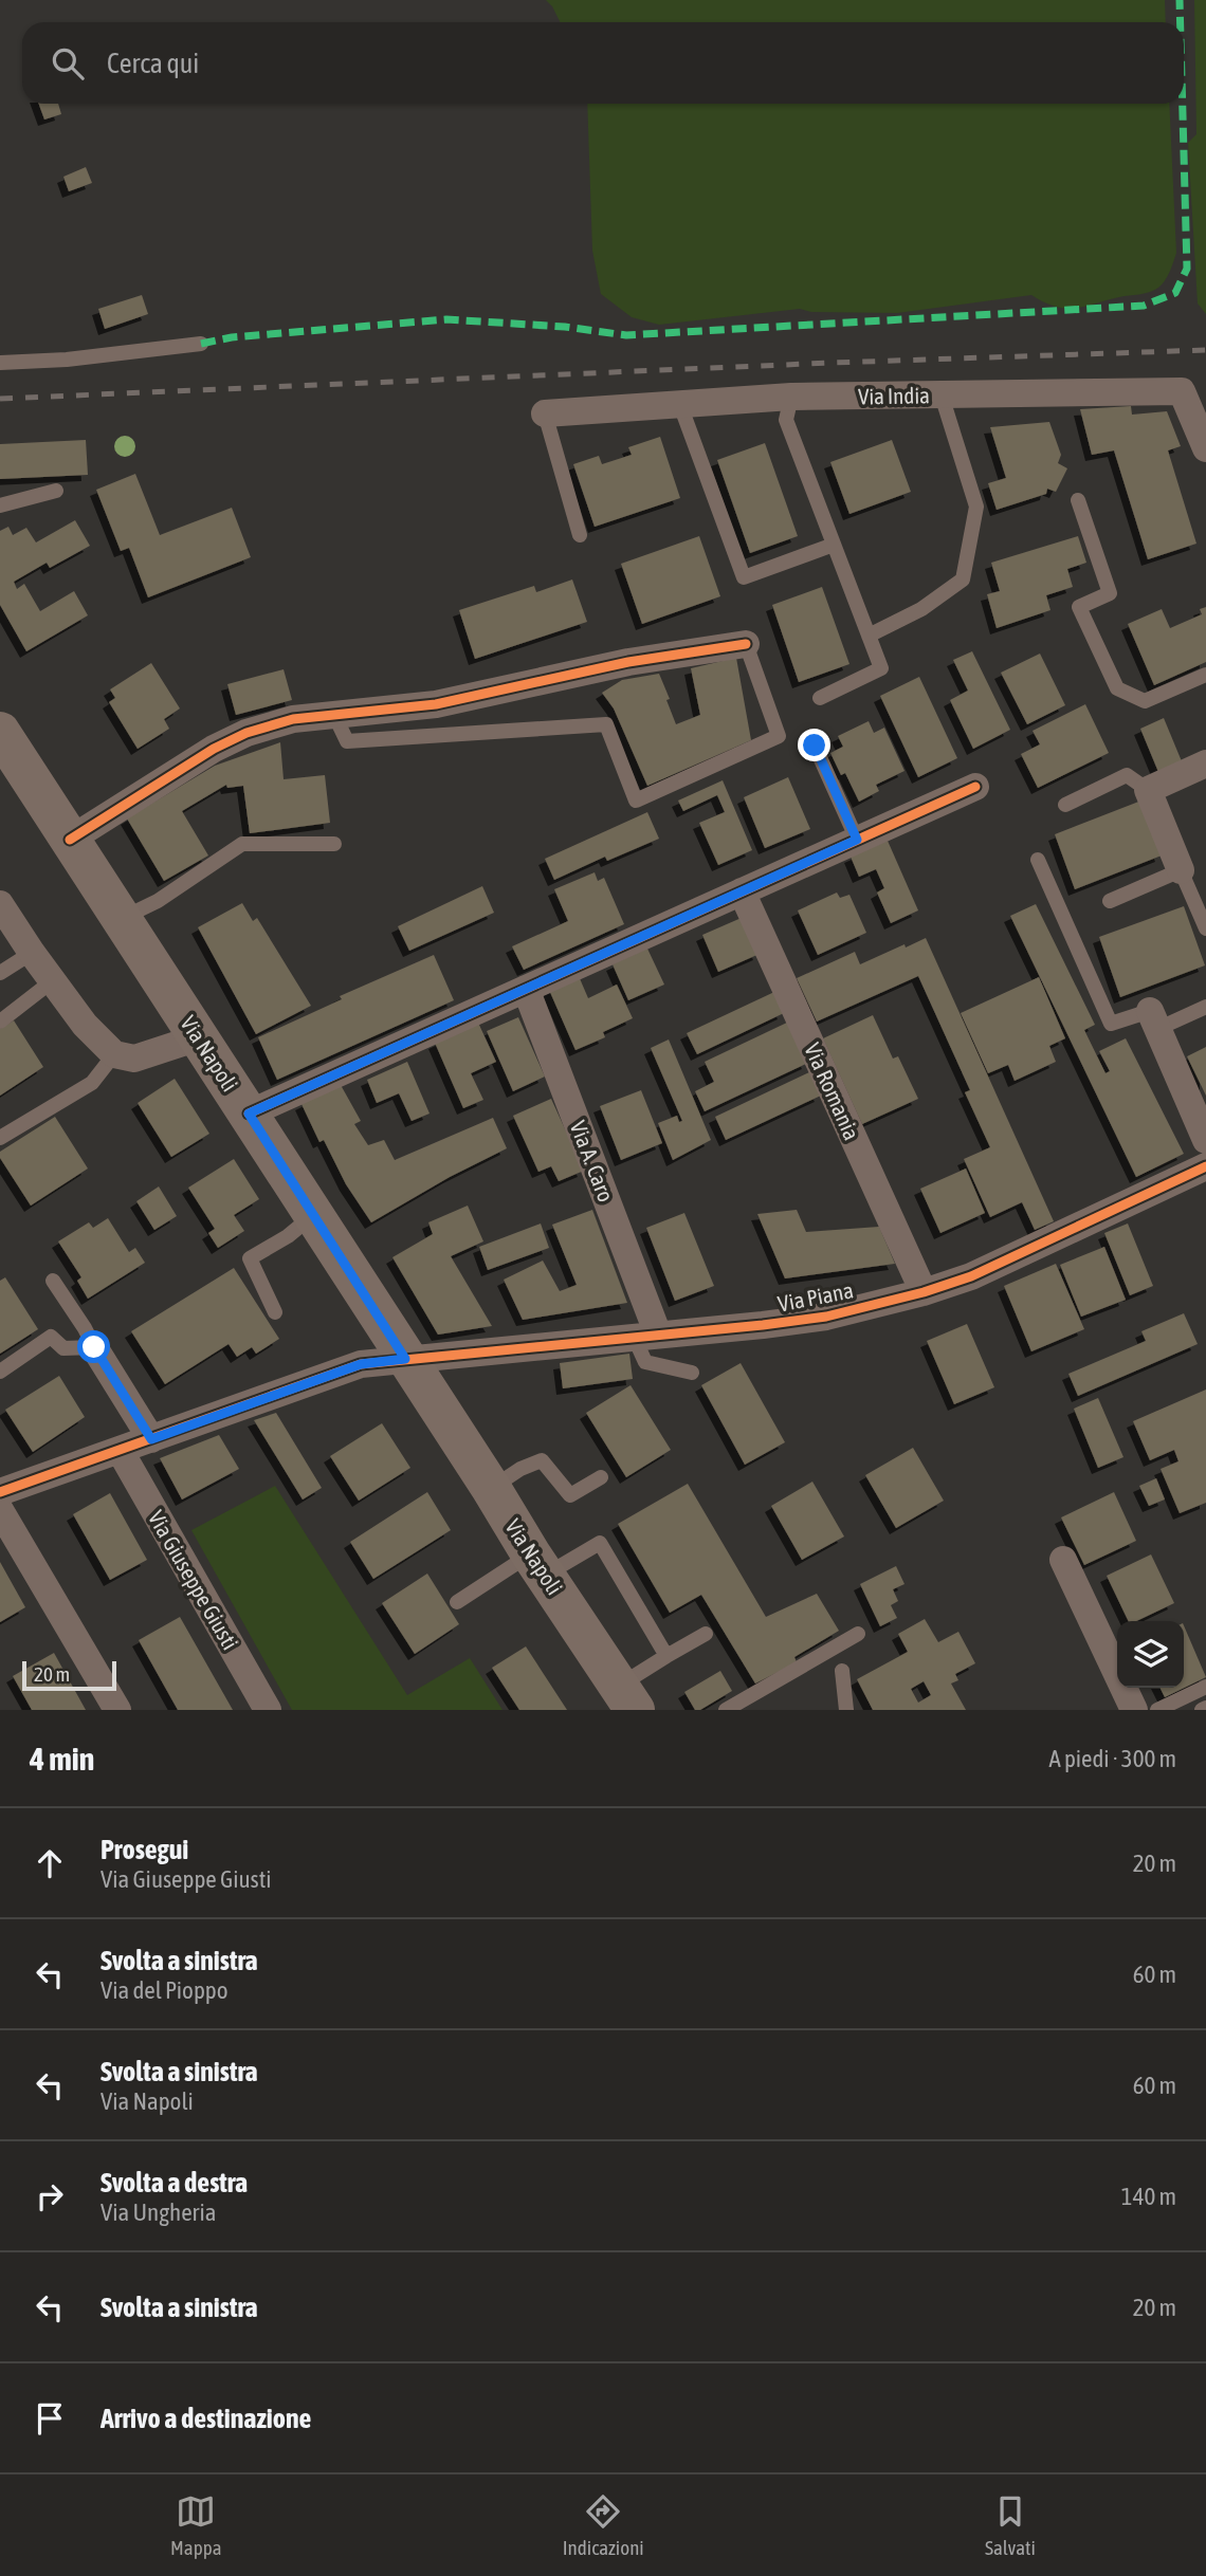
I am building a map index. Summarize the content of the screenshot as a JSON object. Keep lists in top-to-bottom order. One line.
{"streets":{"main road":["Via Napoli"],"street":["Via India","Via Romania","Via A. Caro","Via Piana","Via Giuseppe Giusti"]},"crossings":[["Via Napoli","Via Piana"],["Via Romania","Via Piana"],["Via A. Caro","Via Piana"],["Via Piana","Via Giuseppe Giusti"]],"scale_bar":"20 m","page":{"search":"Cerca qui","scale":"20 m","heading":["4 min","A piedi · 300 m"],"list":[["Prosegui","Via Giuseppe Giusti","20 m"],["Svolta a sinistra","Via del Pioppo","60 m"],["Svolta a sinistra","Via Napoli","60 m"],["Svolta a destra","Via Ungheria","140 m"],["Svolta a sinistra","20 m"],"Arrivo a destinazione"],"nav":["Mappa","Indicazioni","Salvati"]}}
